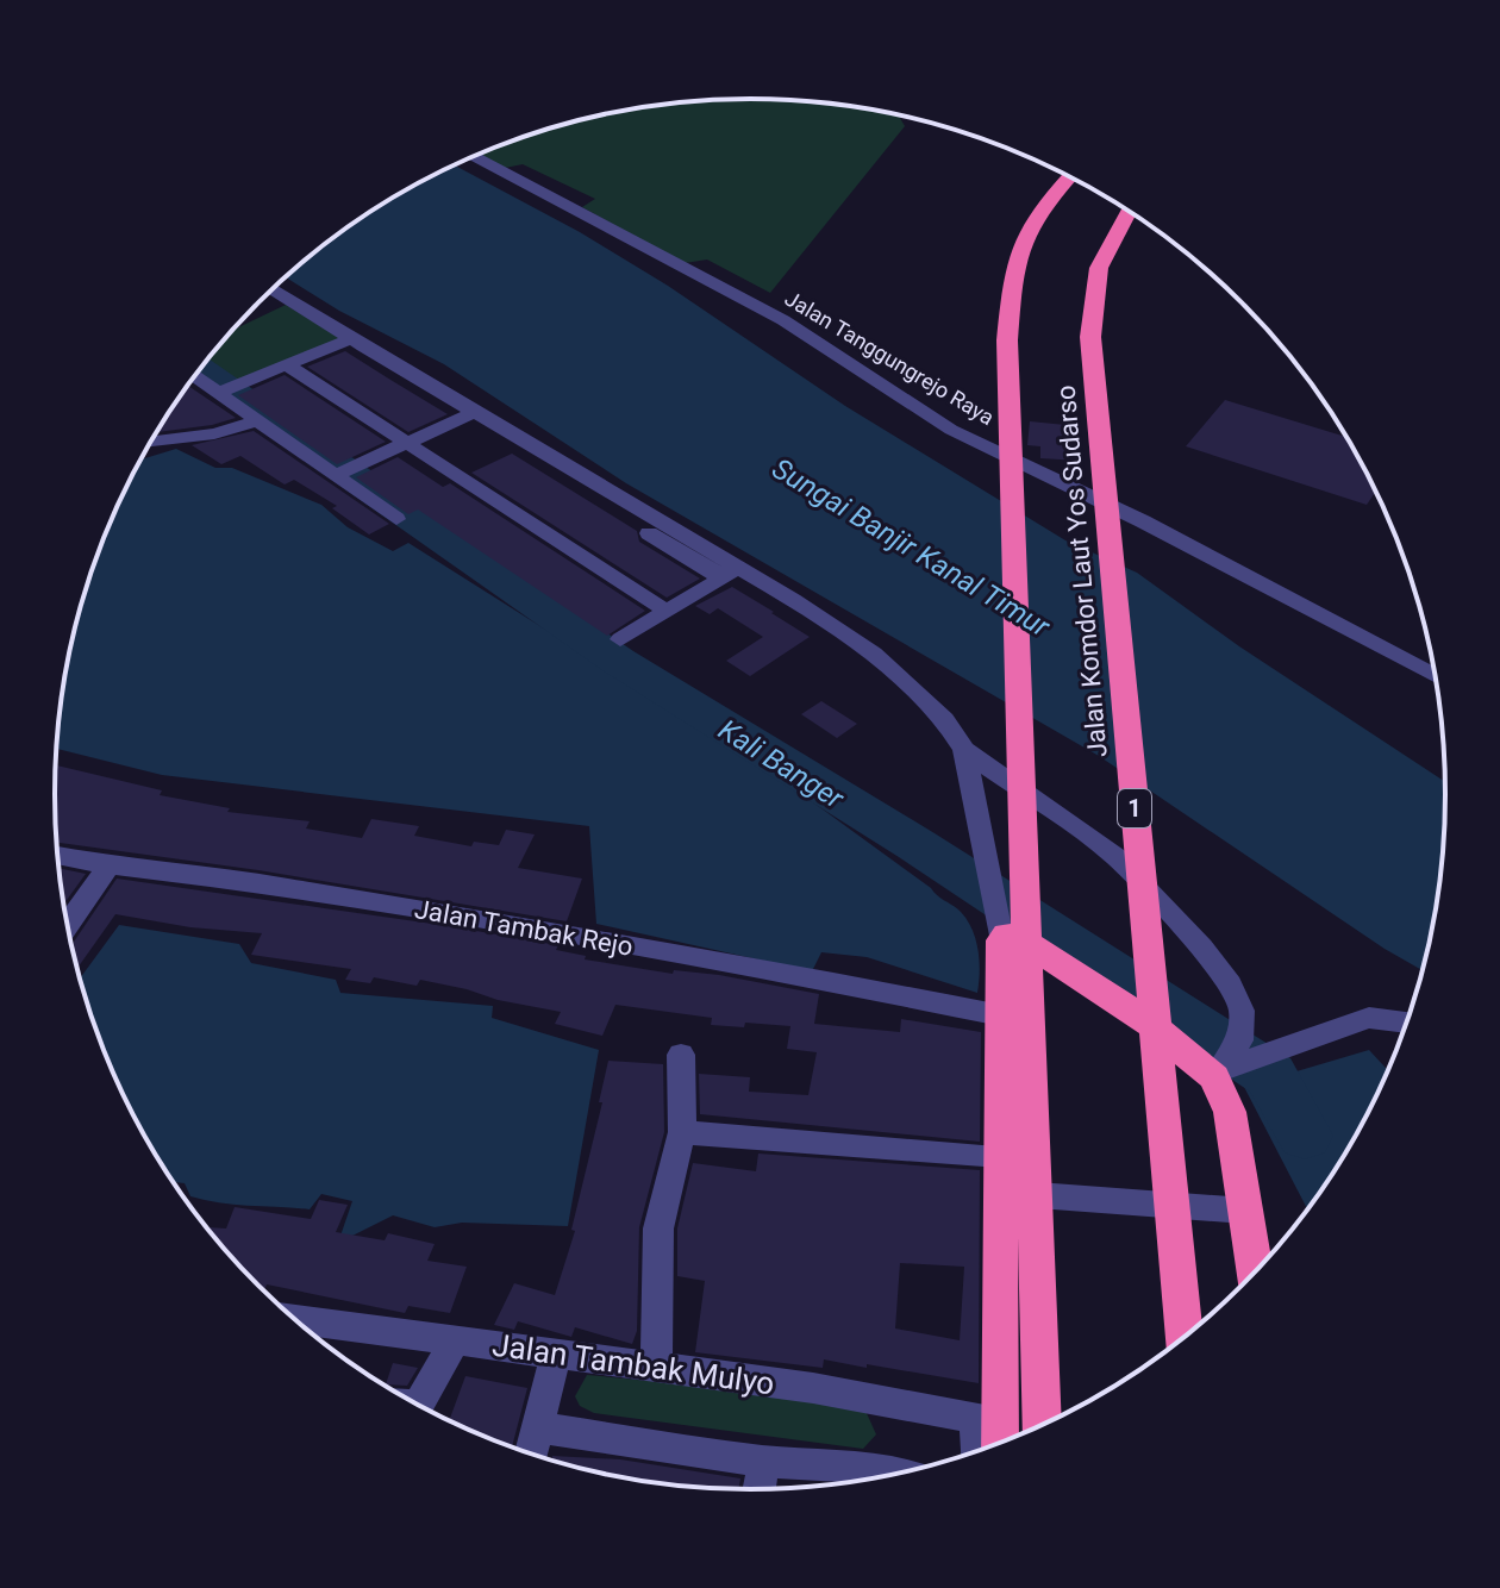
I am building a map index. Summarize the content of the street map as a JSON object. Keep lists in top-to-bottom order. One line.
{"streets":{"highway":["Jalan Komdor Laut Yos Sudarso","1"],"street":["Jalan Tanggungrejo Raya","Jalan Tambak Rejo","Jalan Tambak Mulyo"]},"water":["Sungai Banjir Kanal Timur","Kali Banger"]}
